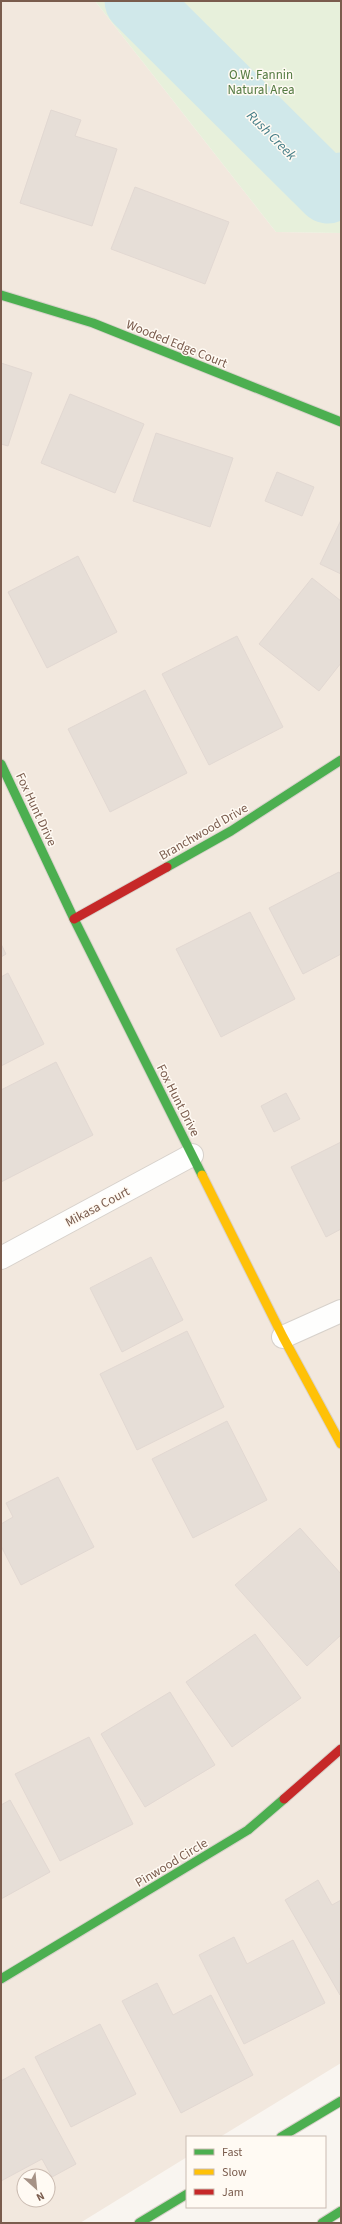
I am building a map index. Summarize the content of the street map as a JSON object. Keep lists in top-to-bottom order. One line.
{"streets":{"street":["Wooded Edge Court","Fox Hunt Drive","Branchwood Drive","Mikasa Court","Pinwood Circle"]},"crossings":[["Fox Hunt Drive","Branchwood Drive"],["Fox Hunt Drive","Mikasa Court"]],"water":["Rush Creek"],"parks":["O.W. Fannin Natural Area"],"legend":["Fast","Slow","Jam"],"north":"bottom right"}
